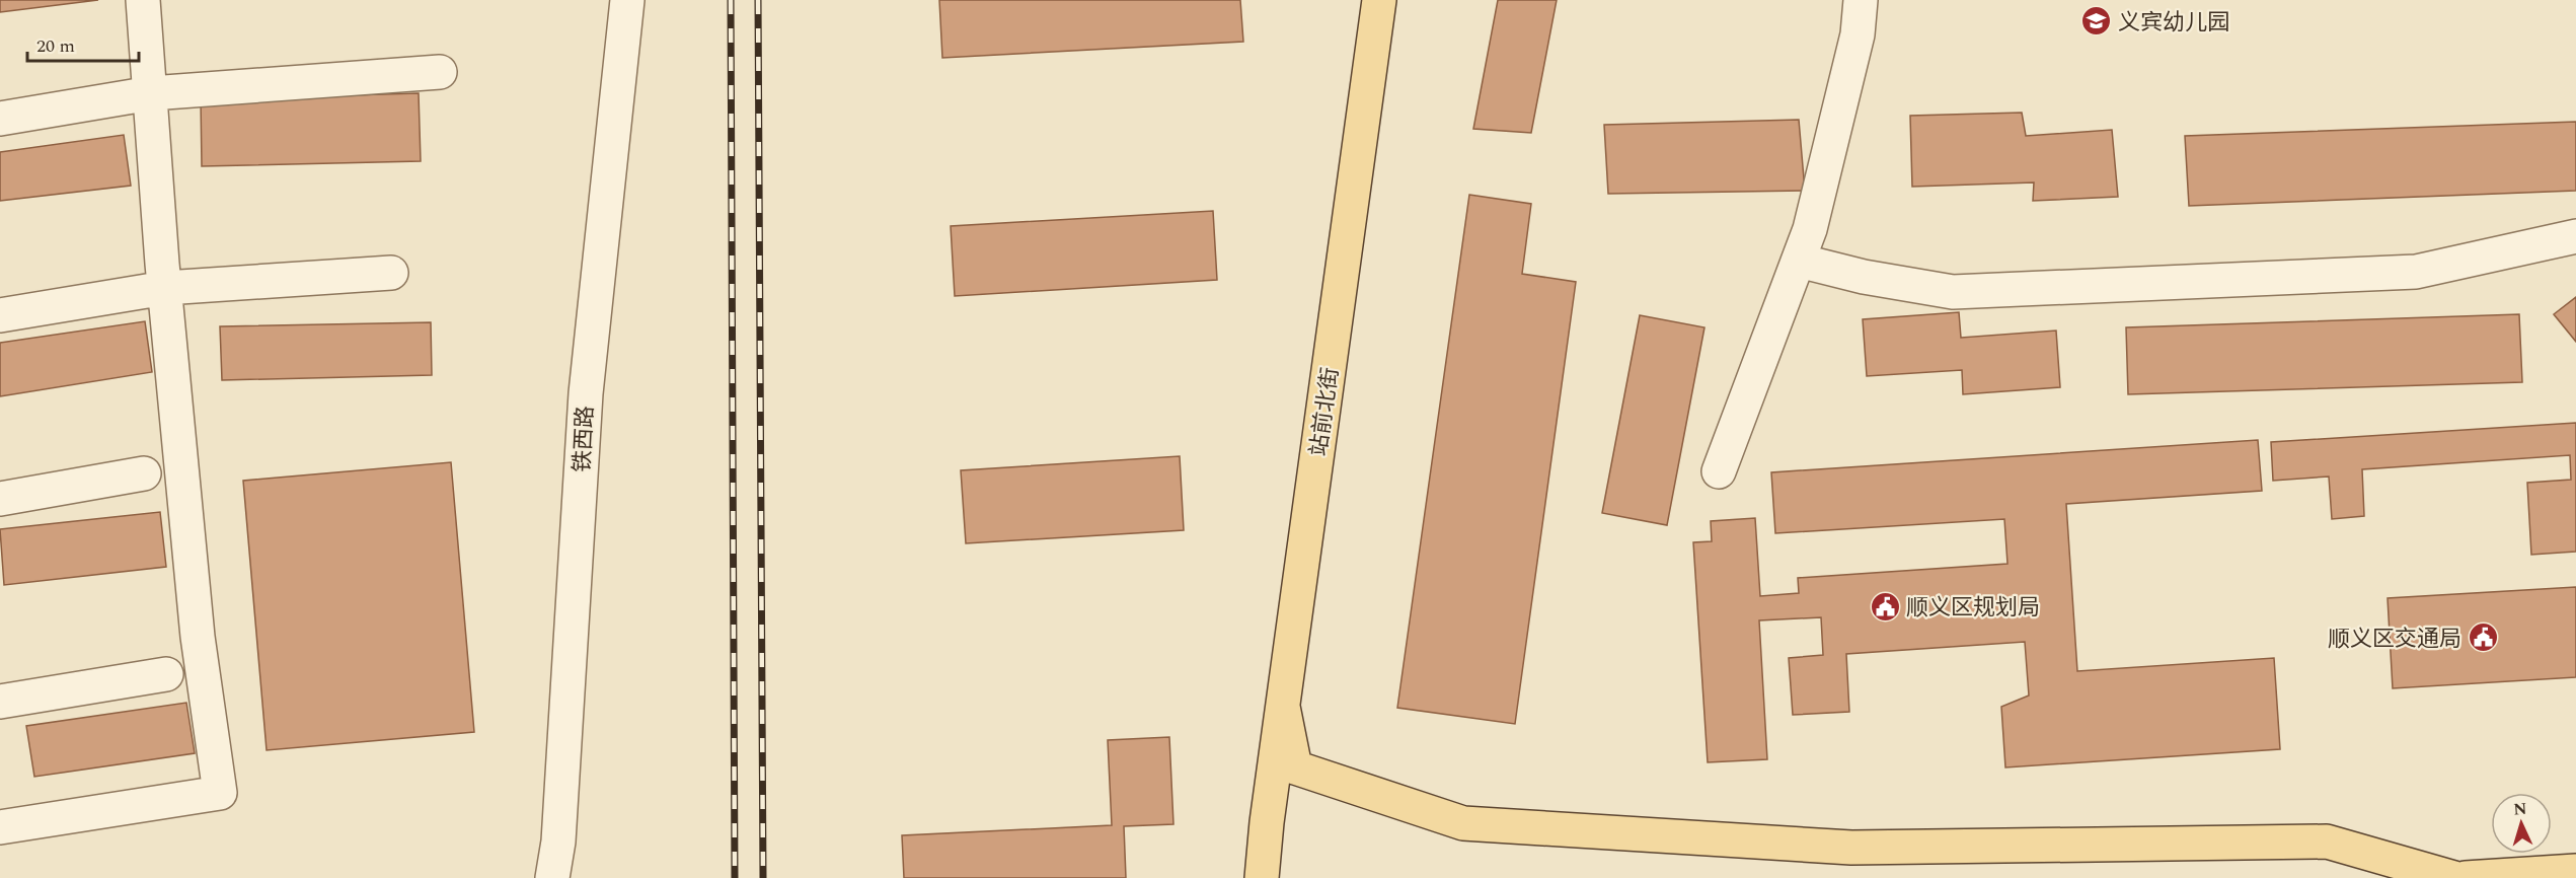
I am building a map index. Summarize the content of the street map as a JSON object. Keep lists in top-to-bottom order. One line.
{"streets":{"main road":["站前北街"],"street":["铁西路"]},"places":{"school or university":["义宾幼儿园"],"public building":["顺义区规划局","顺义区交通局"]},"scale_bar":"20 m","north":"top"}
